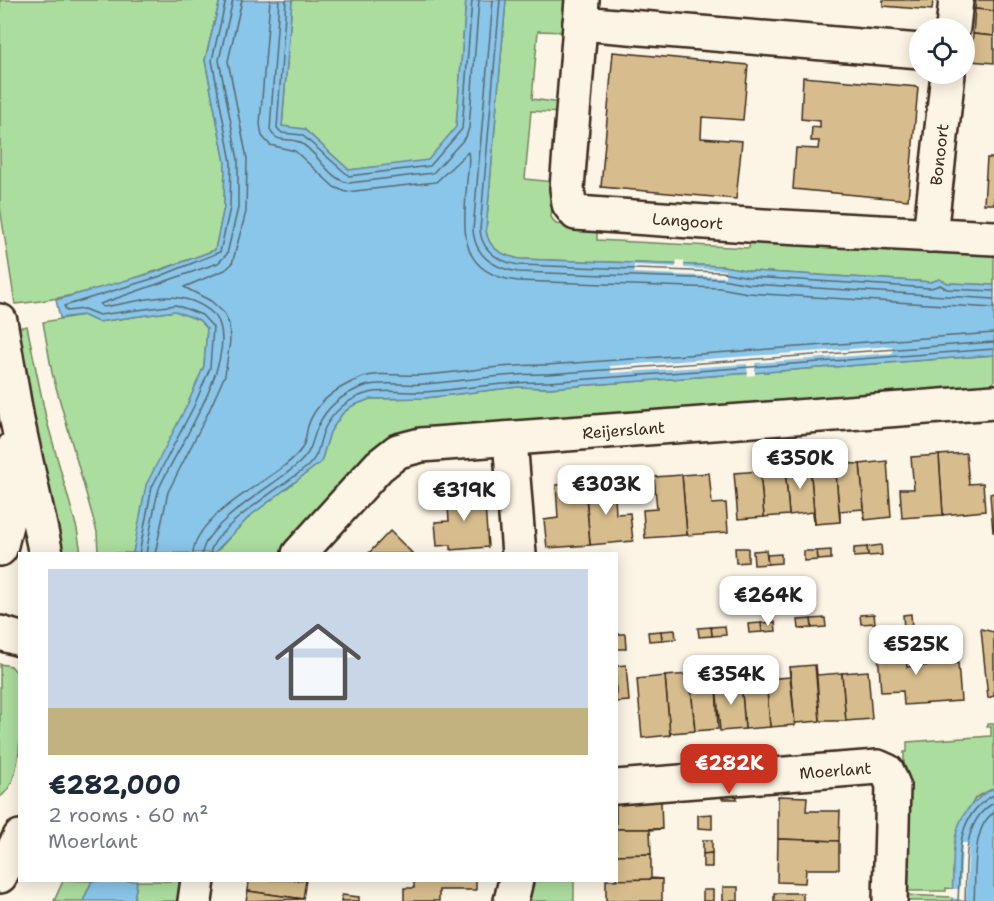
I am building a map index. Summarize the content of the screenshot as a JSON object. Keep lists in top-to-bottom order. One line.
{"streets":{"street":["Bonoort","Langoort","Reijerslant","Moerlant"]},"crossings":[["Bonoort","Langoort"]],"page":{"price":["€350K","€303K","€319K","€264K","€525K","€354K","€282K"],"list":[{"name":"€282,000","note":"2 rooms · 60 m² · Moerlant"}]}}
